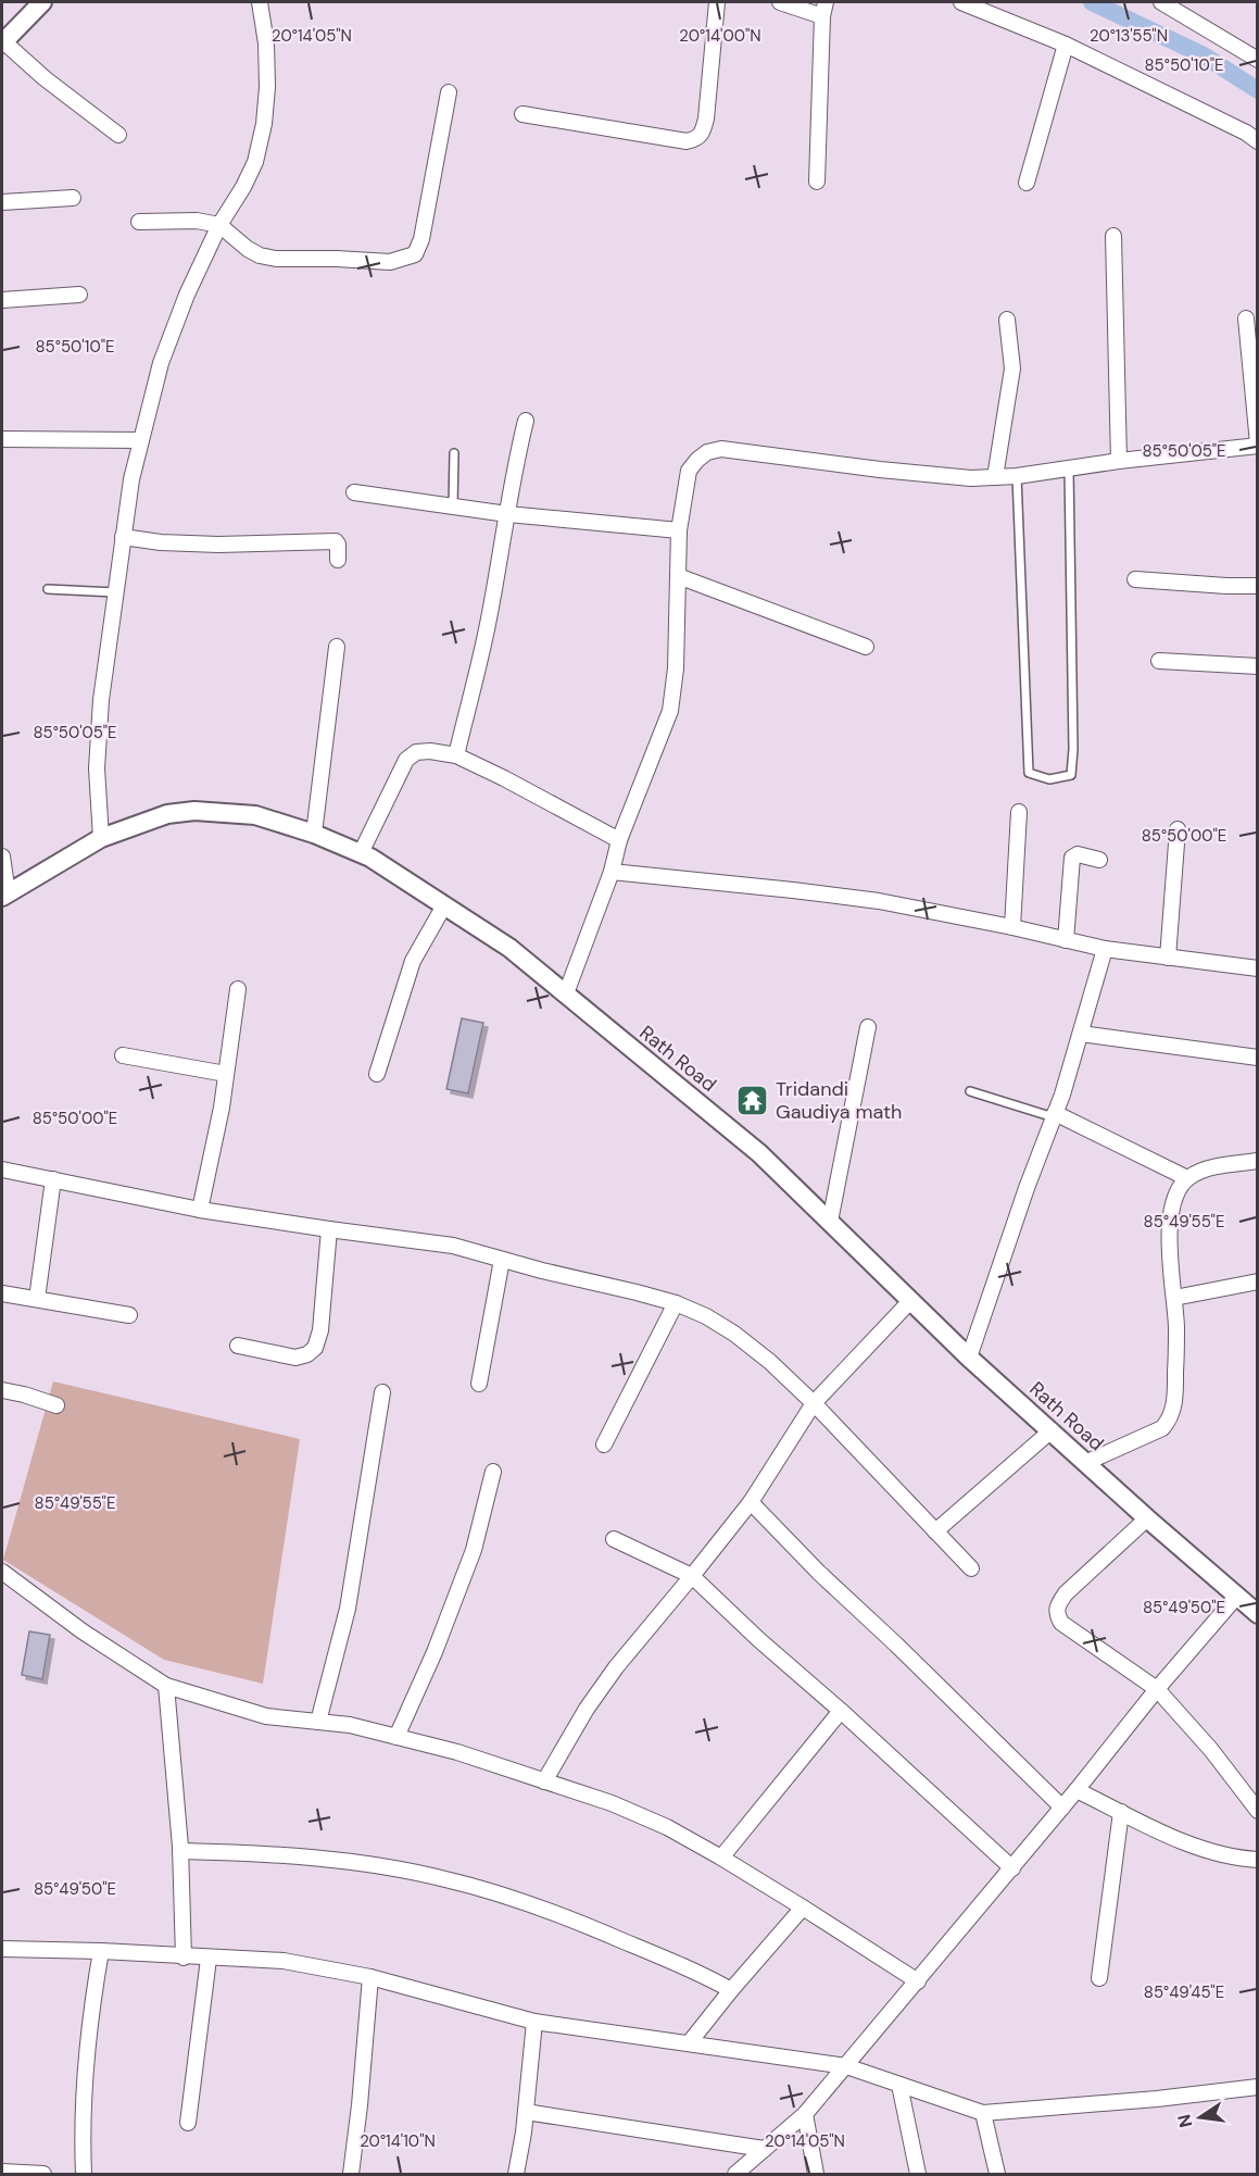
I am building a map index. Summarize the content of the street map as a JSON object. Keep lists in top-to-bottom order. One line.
{"streets":{"street":["Rath Road"]},"places":{"temple":["Tridandi Gaudiya math"]},"north":"left","coordinates":["20°14'05\"N","20°14'00\"N","20°13'55\"N","85°50'10\"E","85°50'05\"E","85°50'00\"E","85°49'55\"E","85°49'50\"E","85°49'45\"E","20°14'10\"N"]}
